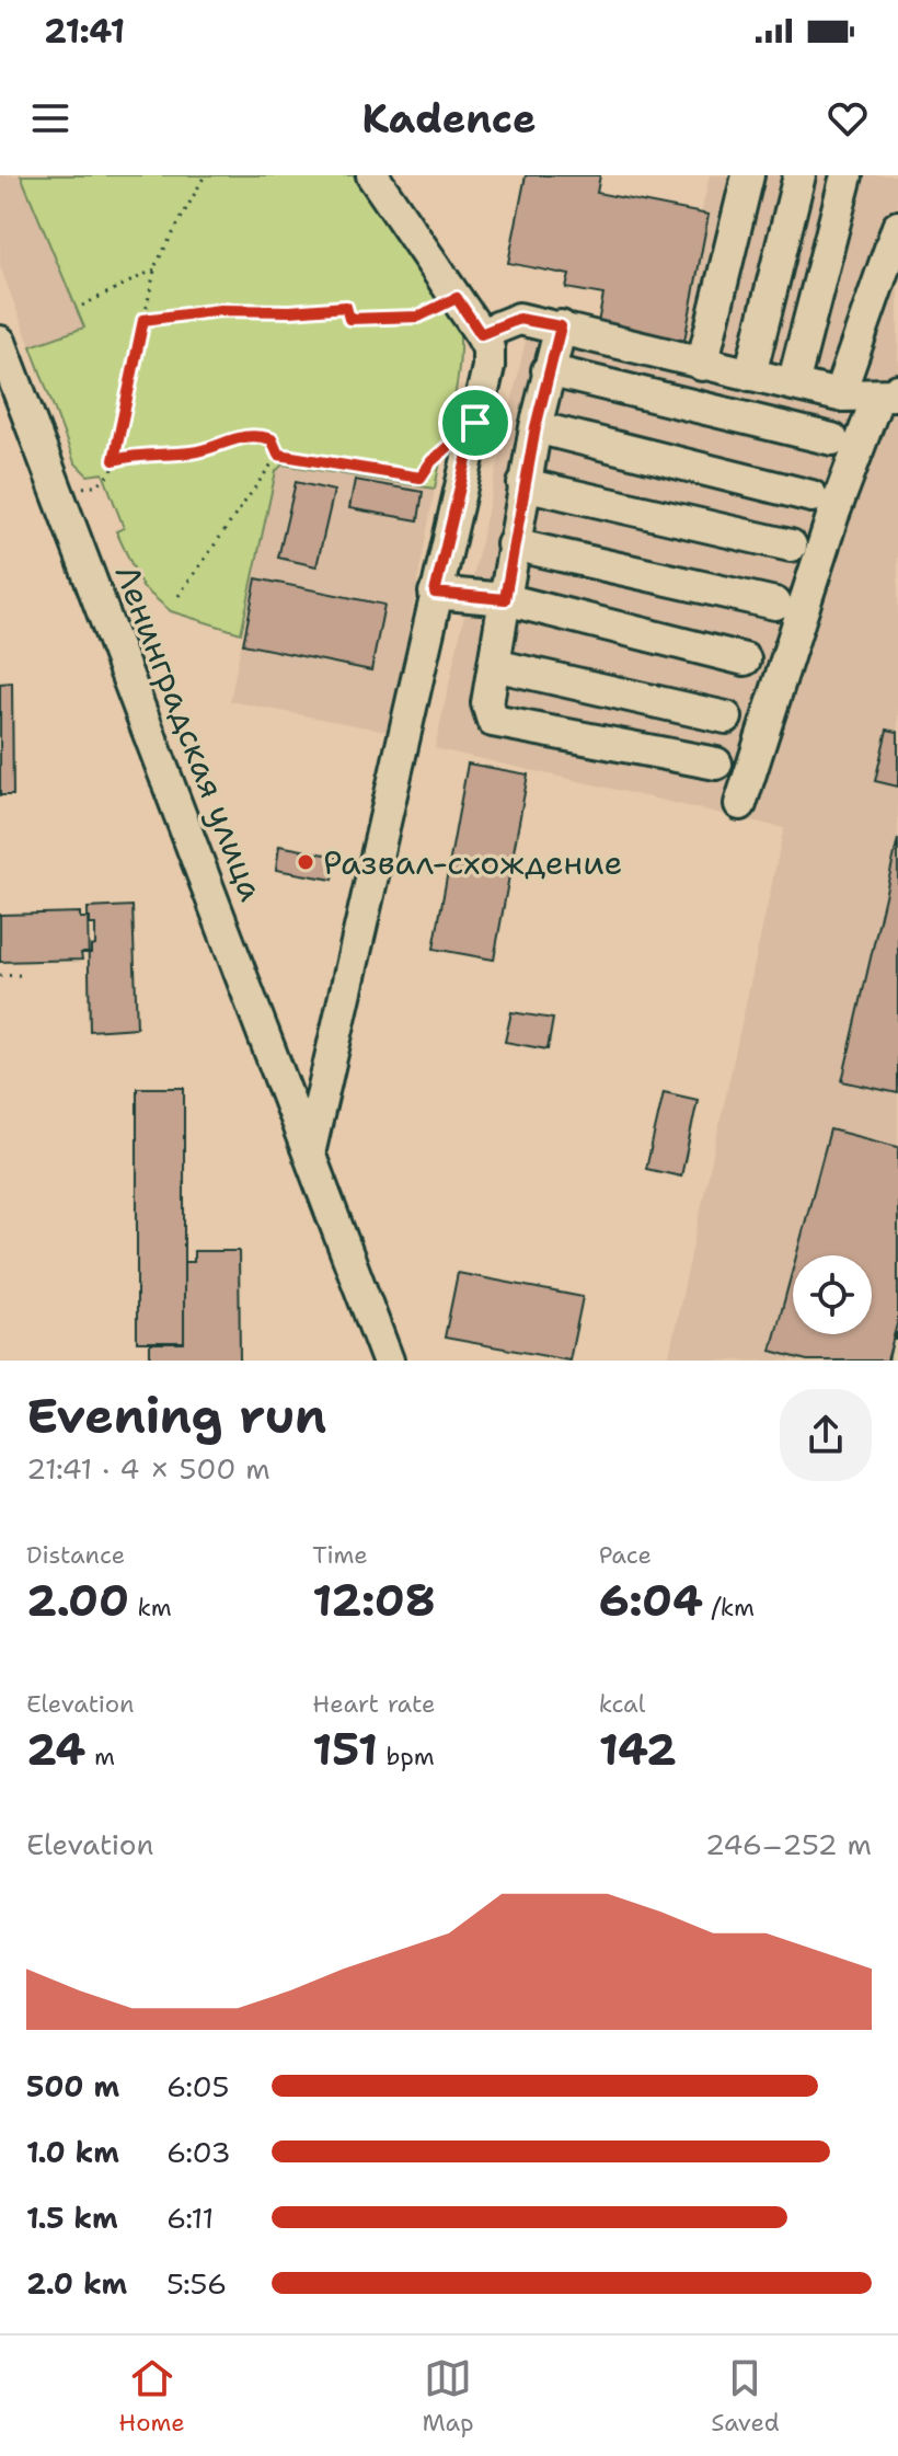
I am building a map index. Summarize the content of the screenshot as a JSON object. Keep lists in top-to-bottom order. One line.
{"streets":{"street":["Ленинградская улица"]},"places":["Развал-схождение"],"page":{"status":"21:41","header":"Kadence","heading":["Evening run","21:41 · 4 × 500 m"],"stats":[["Distance","2.00 km"],["Time","12:08"],["Pace","6:04 /km"],["Elevation","24 m"],["Heart rate","151 bpm"],["kcal","142"]],"chart":["Elevation","246–252 m"],"list":[{"name":"500 m","note":"6:05"},{"name":"1.0 km","note":"6:03"},{"name":"1.5 km","note":"6:11"},{"name":"2.0 km","note":"5:56"}],"tabs":["Home","Map","Saved"]}}
